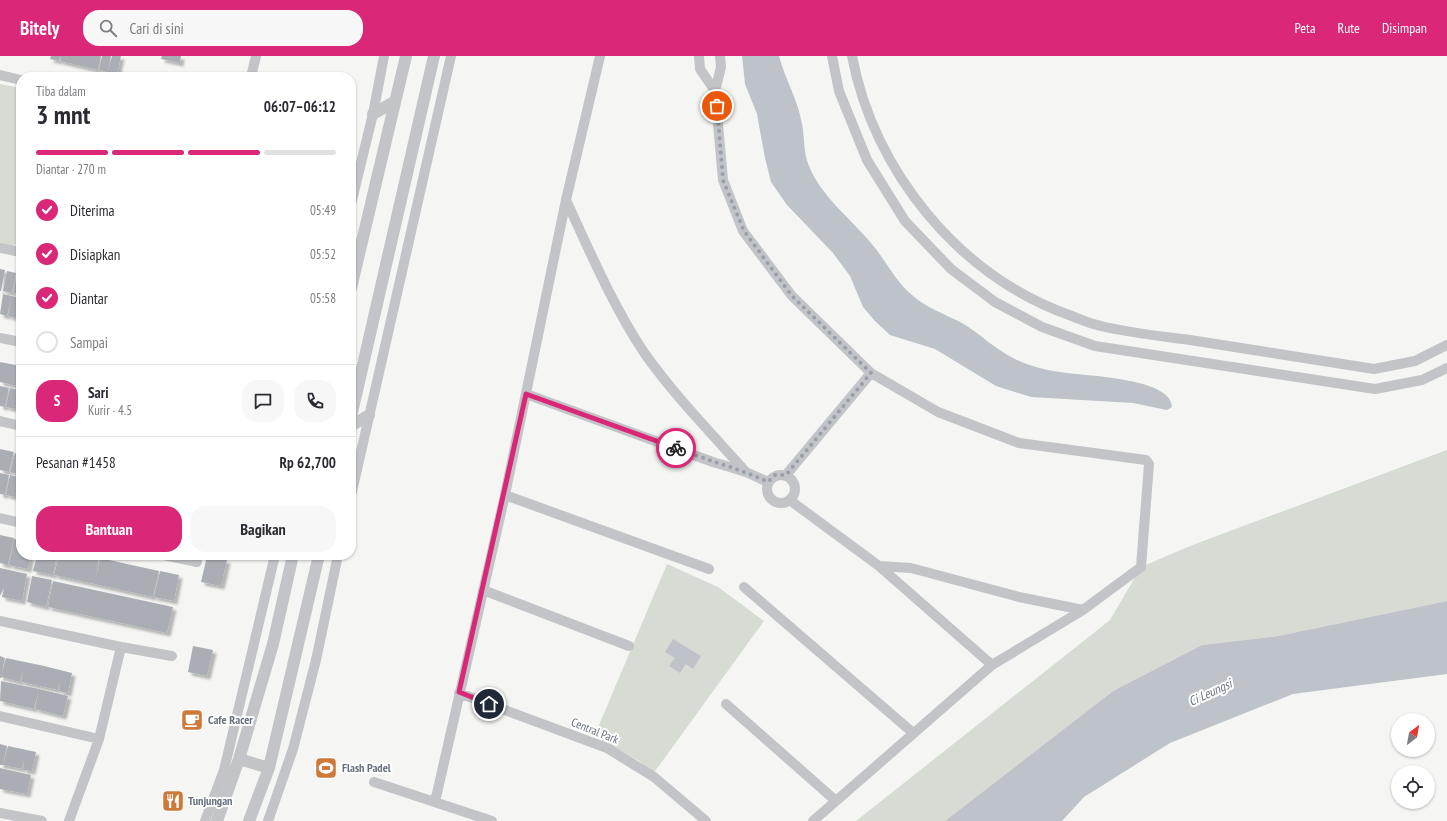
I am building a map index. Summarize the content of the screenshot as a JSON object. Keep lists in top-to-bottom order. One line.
{"streets":{"street":["Central Park"]},"water":["Ci Leungsi"],"places":{"cafe":["Cafe Racer"],"sports":["Flash Padel"],"restaurant":["Tunjungan"]},"north":"top right","page":{"header":"Bitely","search":"Cari di sini","nav":["Peta","Rute","Disimpan"],"heading":["3 mnt","Tiba dalam","06:07–06:12"],"panel":["Sari","Kurir · 4.5","Pesanan #1458","Rp 62,700"],"bar":"Diantar · 270 m","list":[["Diterima","05:49"],["Disiapkan","05:52"],["Diantar","05:58"],"Sampai"],"round":"S","buttons":["Bantuan","Bagikan"]}}
